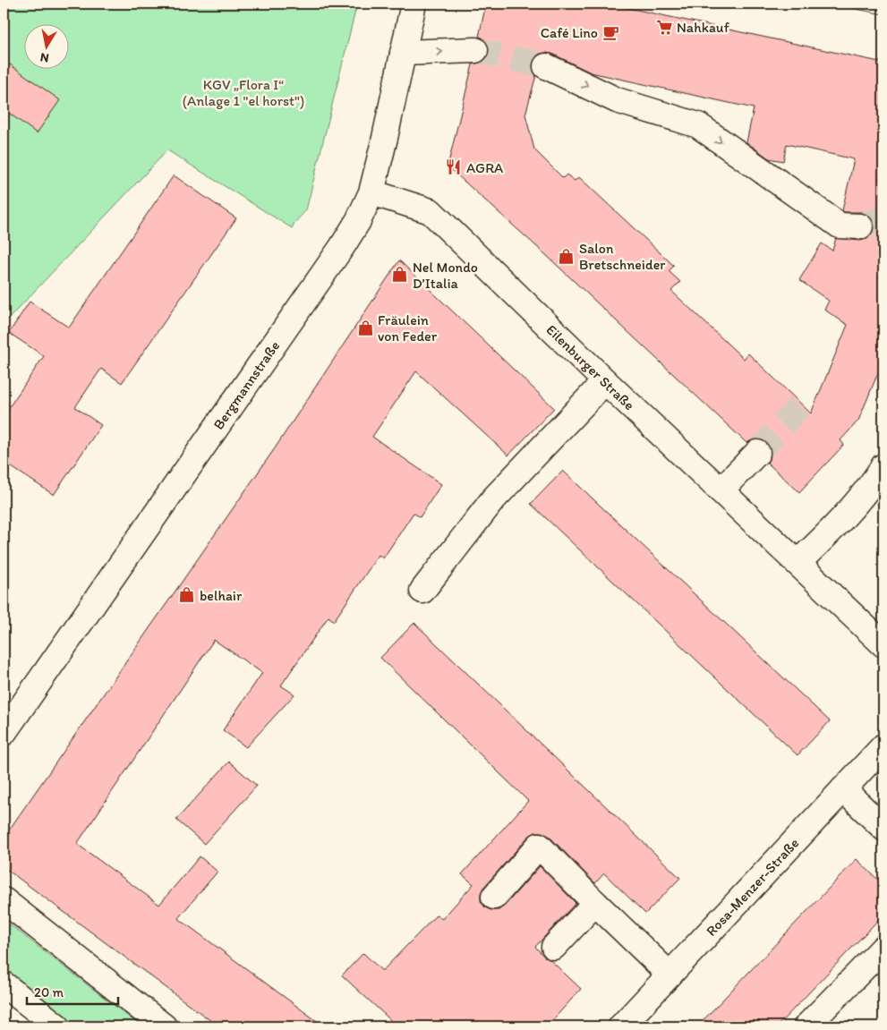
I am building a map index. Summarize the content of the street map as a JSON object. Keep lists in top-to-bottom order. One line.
{"streets":{"street":["Eilenburger Straße","Bergmannstraße","Rosa-Menzer-Straße"]},"crossings":[["Eilenburger Straße","Bergmannstraße"]],"parks":["KGV „Flora I“ (Anlage 1 \"el horst\")"],"places":{"supermarket":["Nahkauf"],"cafe":["Café Lino"],"restaurant":["AGRA"],"shop":["Salon Bretschneider","Nel Mondo D’Italia","Fräulein von Feder","belhair"]},"scale_bar":"20 m","north":"bottom"}
